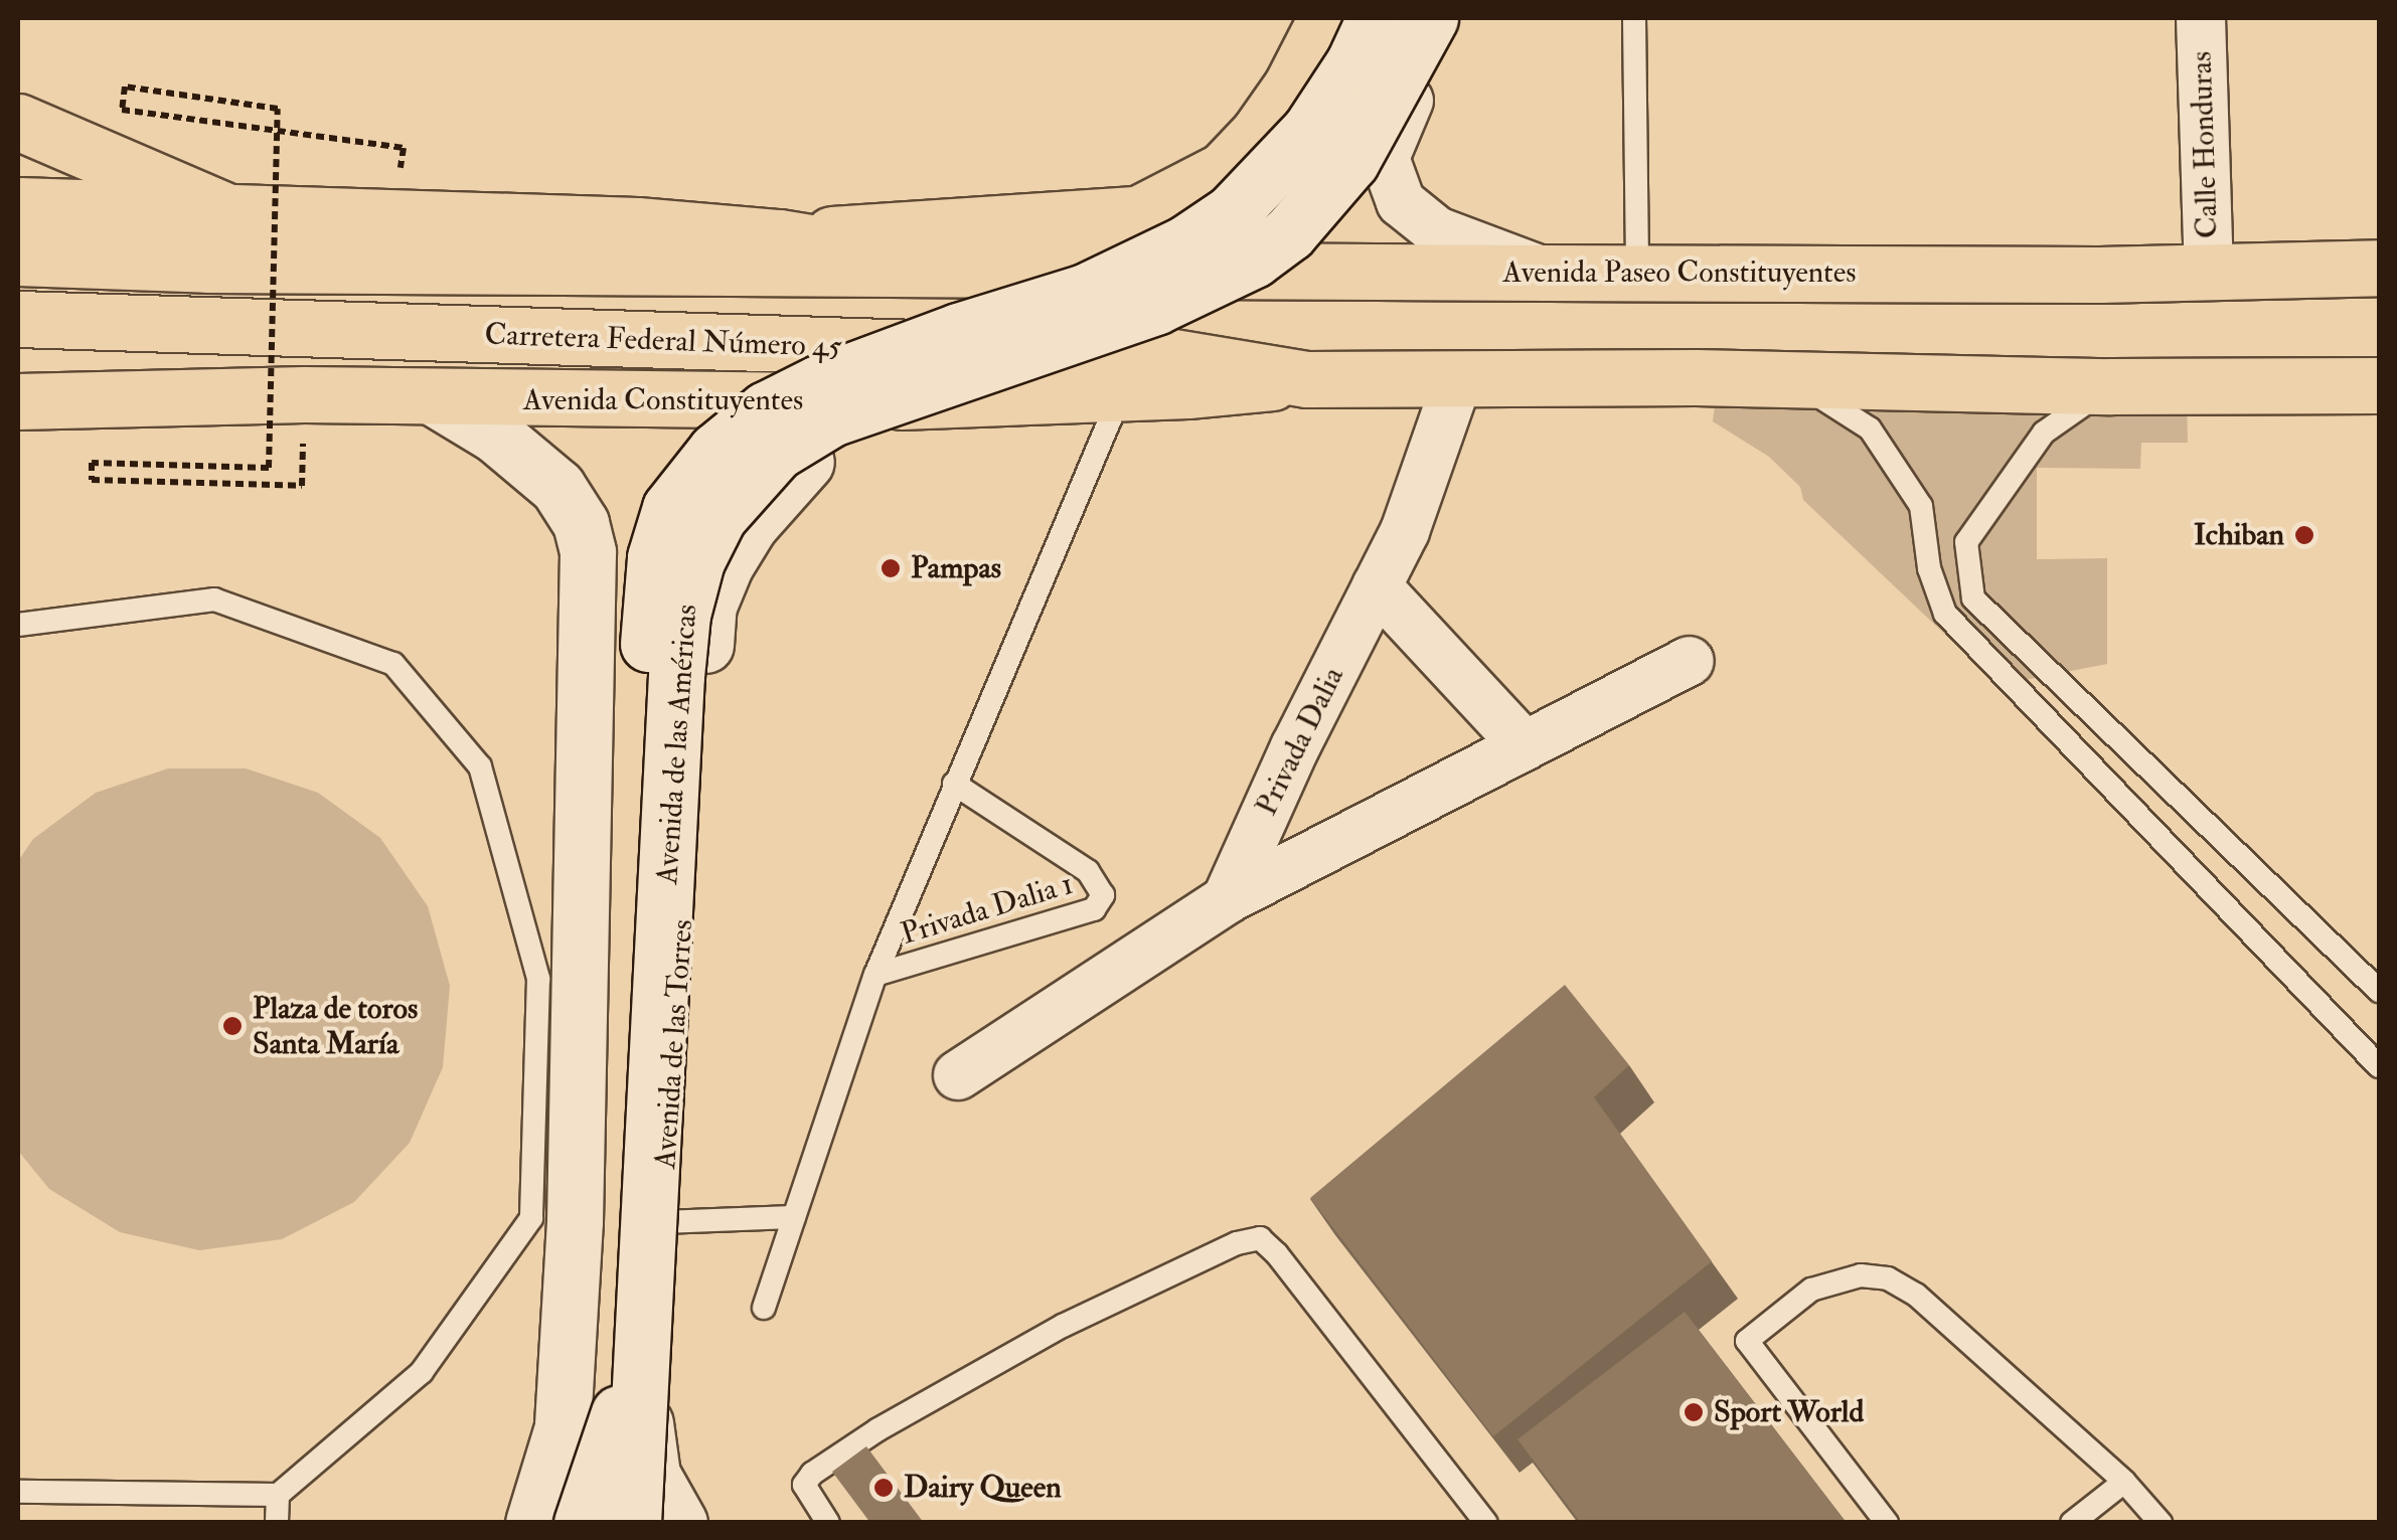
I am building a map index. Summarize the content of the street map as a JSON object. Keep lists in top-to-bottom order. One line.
{"streets":{"main road":["Avenida Paseo Constituyentes","Carretera Federal Número 45","Avenida Constituyentes","Avenida de las Américas","Avenida de las Torres"],"street":["Calle Honduras","Privada Dalia"],"lane":["Privada Dalia 1"]},"crossings":[["Calle Honduras","Avenida Paseo Constituyentes"],["Carretera Federal Número 45","Avenida Constituyentes"],["Avenida Constituyentes","Privada Dalia 1"],["Avenida Constituyentes","Avenida de las Torres"],["Avenida de las Américas","Avenida de las Torres"]],"places":["Ichiban","Pampas","Plaza de toros Santa María","Sport World","Dairy Queen"]}
